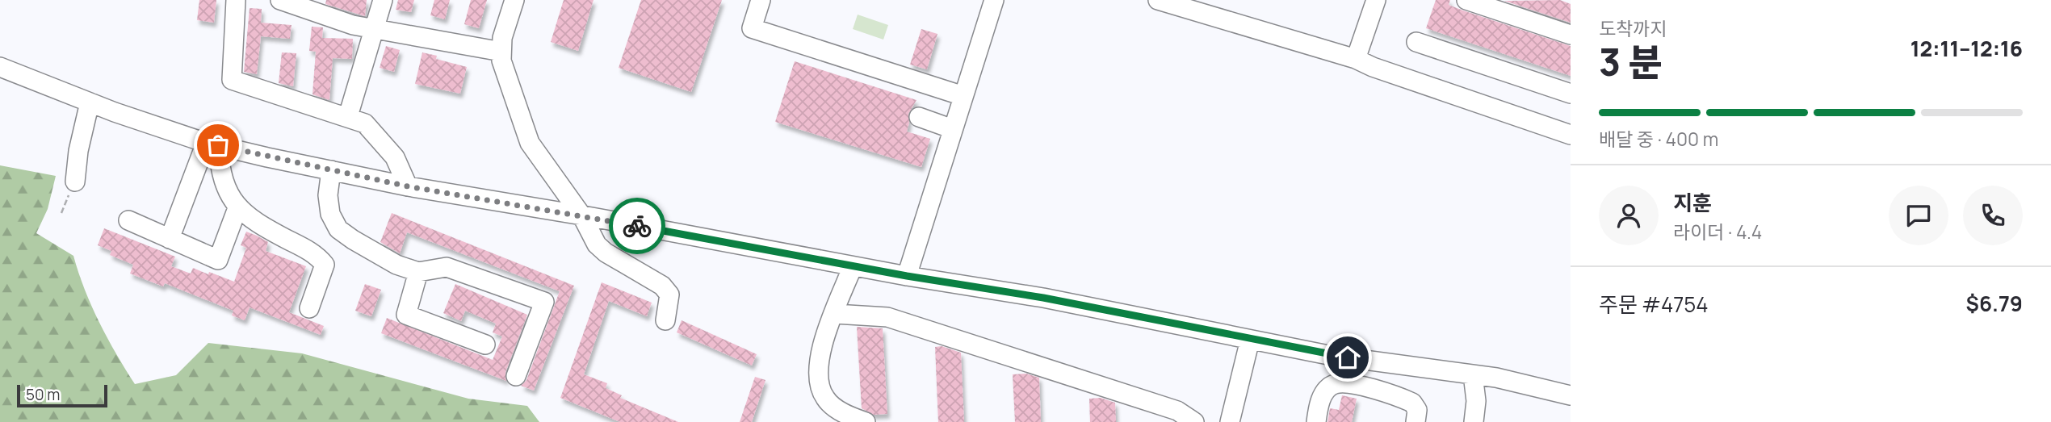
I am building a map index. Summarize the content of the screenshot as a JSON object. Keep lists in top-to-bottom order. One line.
{"scale_bar":"50 m","page":{"heading":["3 분","도착까지","12:11–12:16"],"panel":["지훈","라이더 · 4.4","주문 #4754","$6.79"],"bar":"배달 중 · 400 m","scale":"50 m"}}
